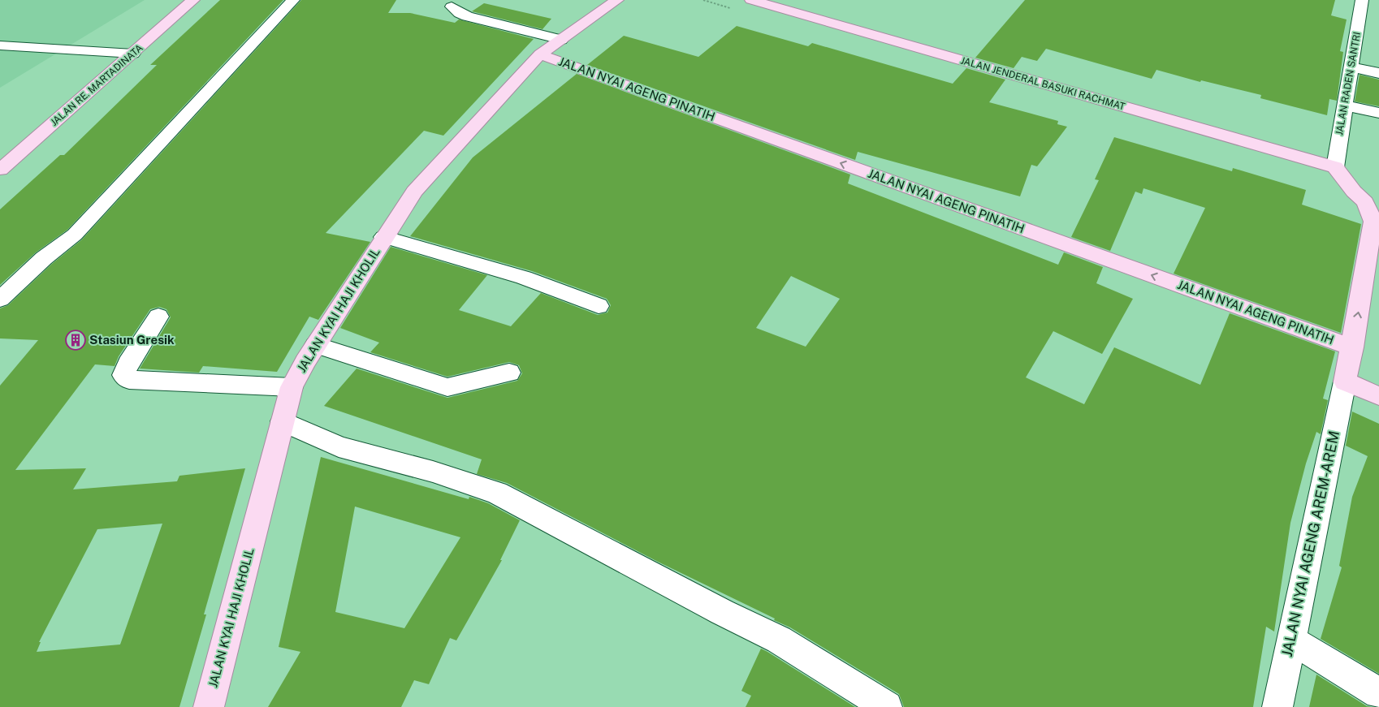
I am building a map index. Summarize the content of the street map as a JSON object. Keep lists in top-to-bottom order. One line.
{"streets":{"main road":["JALAN JENDERAL BASUKI RACHMAT","JALAN RE. MARTADINATA","JALAN NYAI AGENG PINATIH","JALAN KYAI HAJI KHOLIL"],"street":["JALAN RADEN SANTRI","JALAN NYAI AGENG AREM-AREM"]},"crossings":[["JALAN JENDERAL BASUKI RACHMAT","JALAN RADEN SANTRI"],["JALAN NYAI AGENG PINATIH","JALAN KYAI HAJI KHOLIL"]],"one_way":["JALAN NYAI AGENG PINATIH"],"places":{"building":["Stasiun Gresik"]}}
